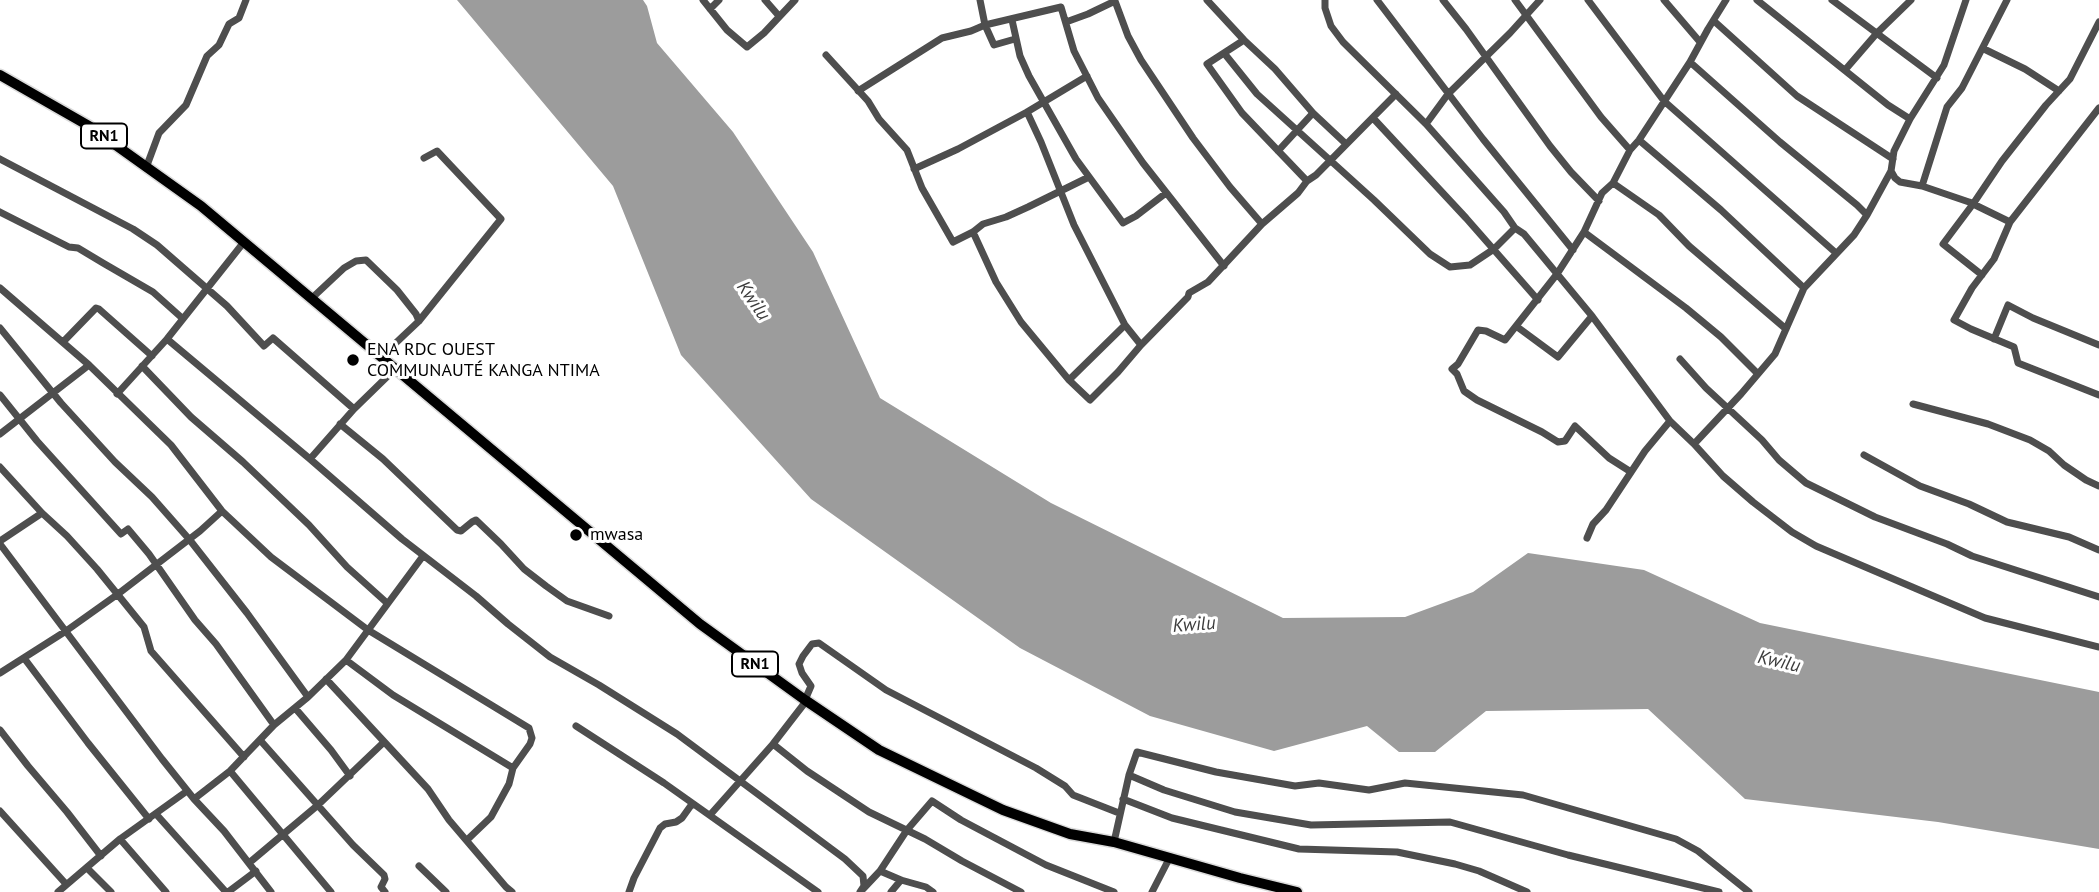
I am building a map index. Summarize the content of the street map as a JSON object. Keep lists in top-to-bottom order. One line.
{"streets":{"highway":["RN1"]},"water":["Kwilu"],"places":["ENA RDC OUEST COMMUNAUTÉ KANGA NTIMA","mwasa"]}
